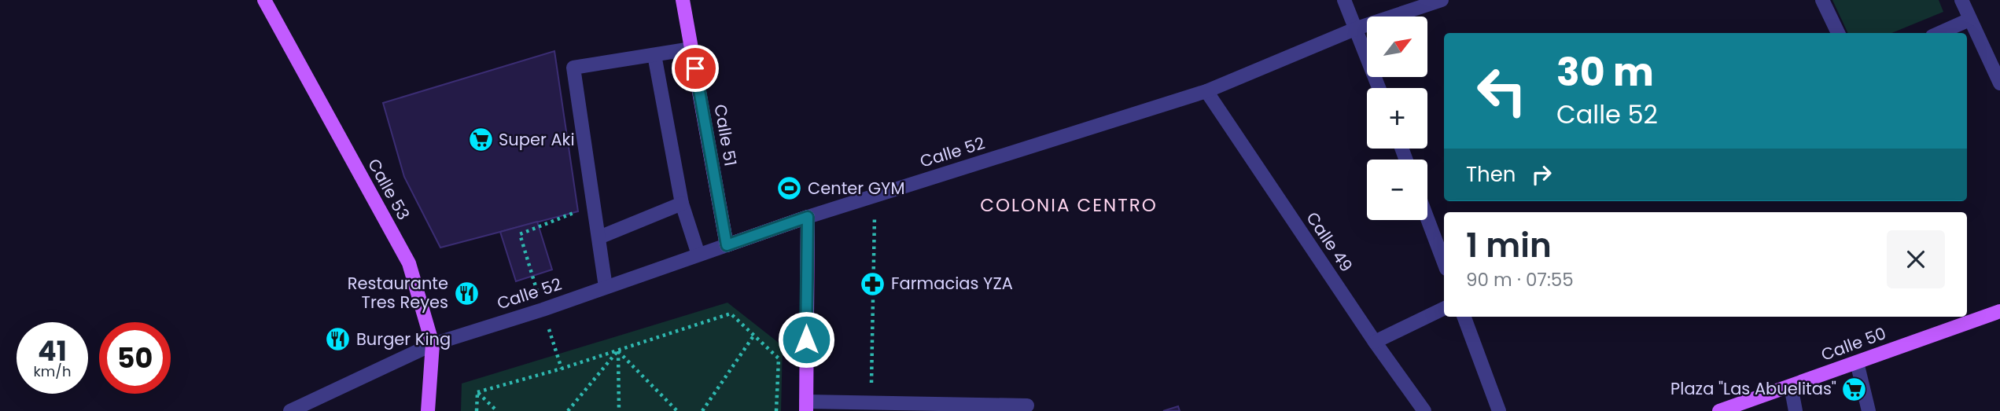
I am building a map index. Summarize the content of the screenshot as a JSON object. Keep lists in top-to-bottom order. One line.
{"streets":{"main road":["Calle 51","Calle 52","Calle 53","Calle 50"],"street":["Calle 49"]},"crossings":[["Calle 51","Calle 52"],["Calle 52","Calle 53"],["Calle 52","Calle 49"]],"districts":["COLONIA CENTRO"],"places":{"supermarket":["Super Aki","Plaza \"Las Abuelitas\""],"sports":["Center GYM"],"pharmacy":["Farmacias YZA"],"restaurant":["Restaurante Tres Reyes","Burger King"]},"north":"top right","page":{"map_buttons":["+","−"],"turn":["30 m","Calle 52"],"then":"Then","heading":["1 min","90 m · 07:55"],"speed":"41 km/h","limit":"50"}}
